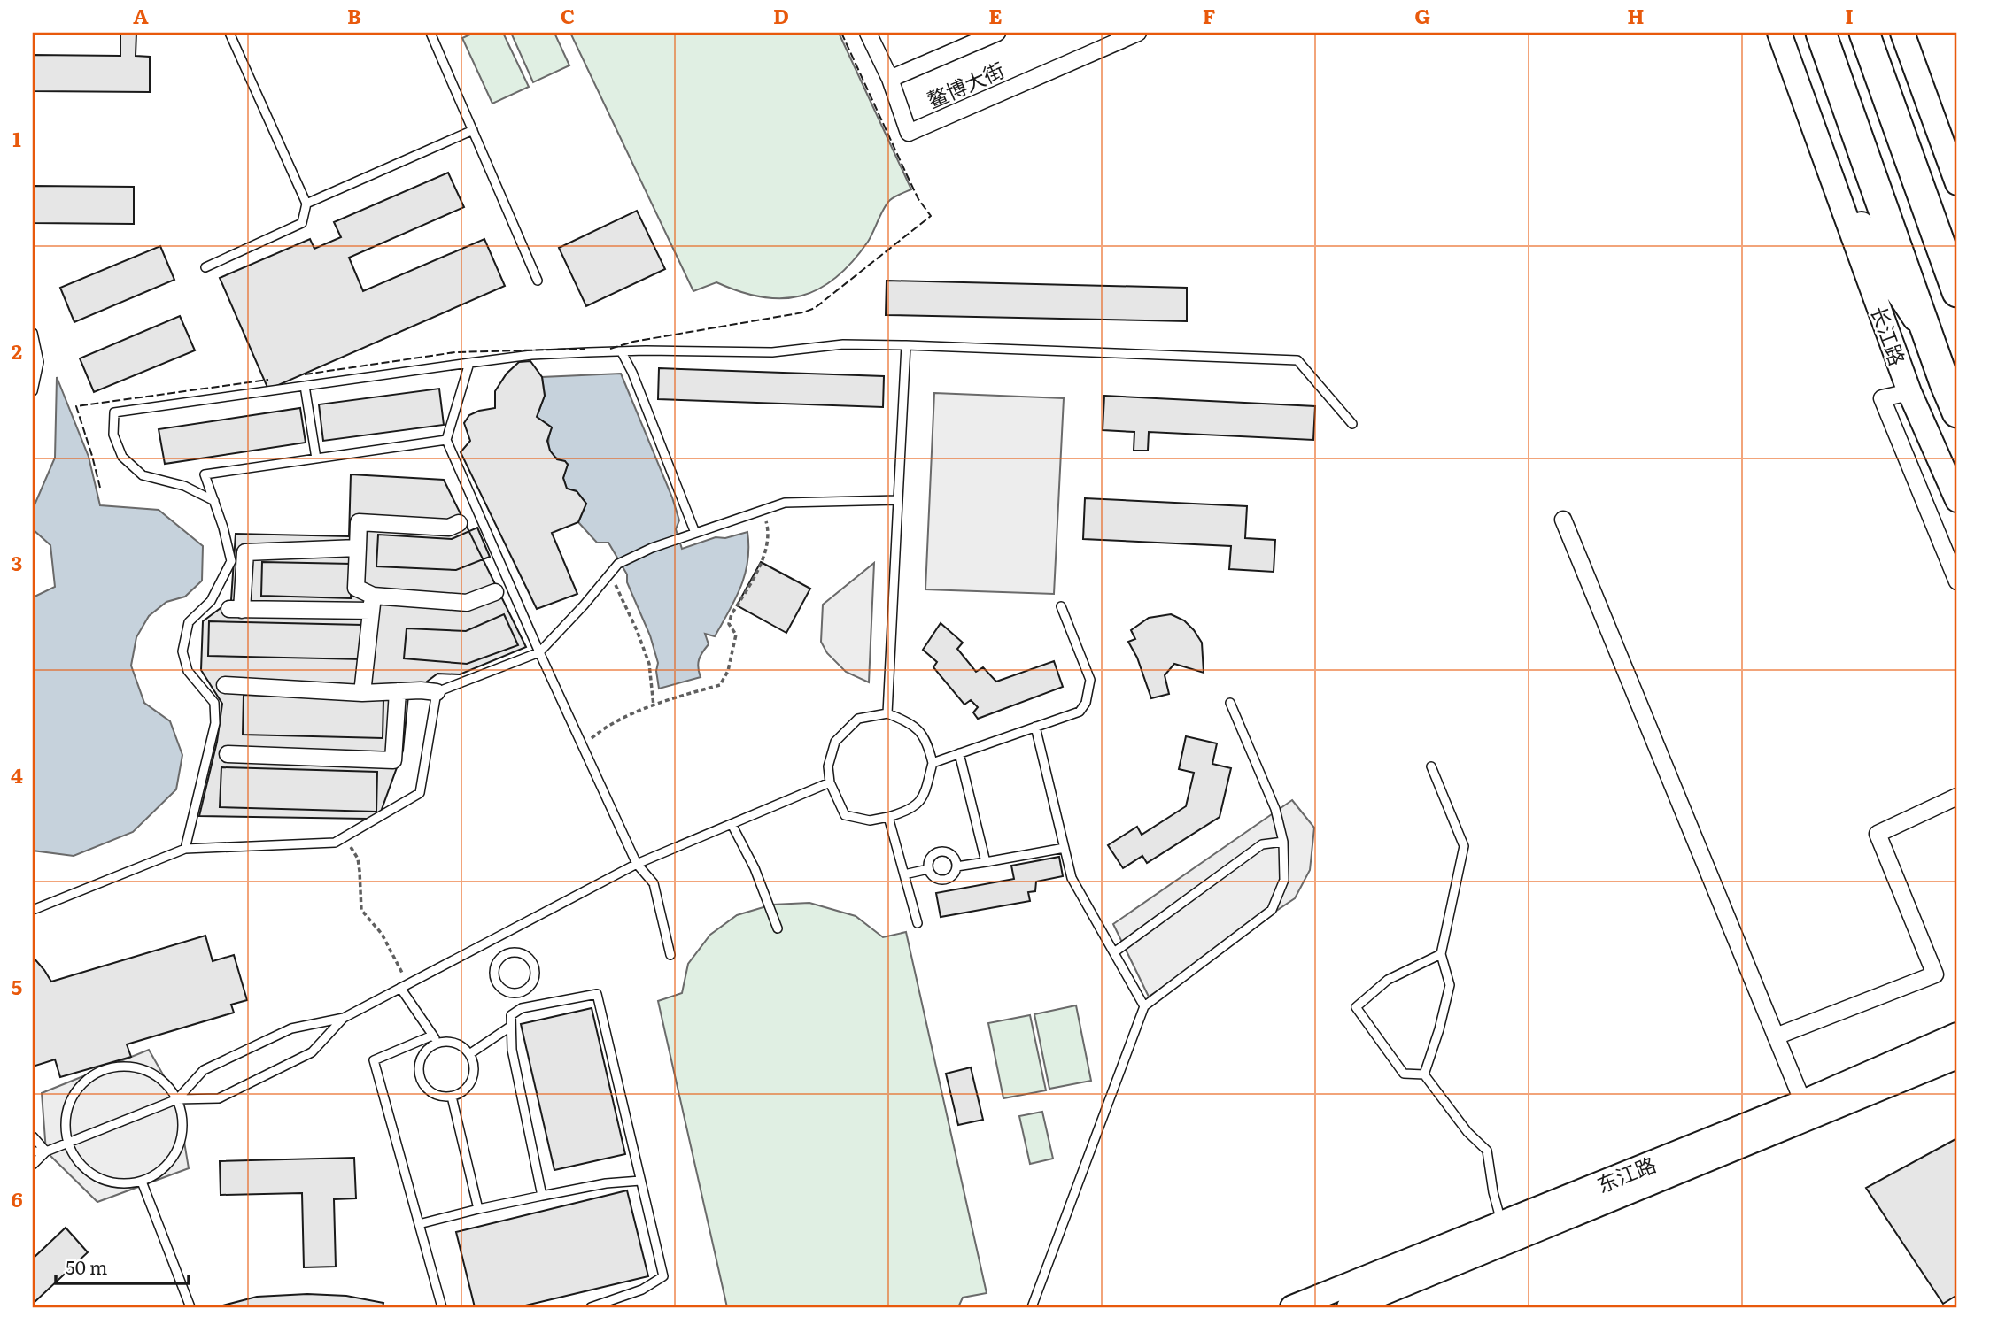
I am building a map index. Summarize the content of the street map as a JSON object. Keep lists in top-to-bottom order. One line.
{"streets":{"highway":["长江路"],"street":["鳌博大街","东江路"]},"scale_bar":"50 m","grid":{"columns":["A","B","C","D","E","F","G","H","I"],"rows":["1","2","3","4","5","6"]}}
